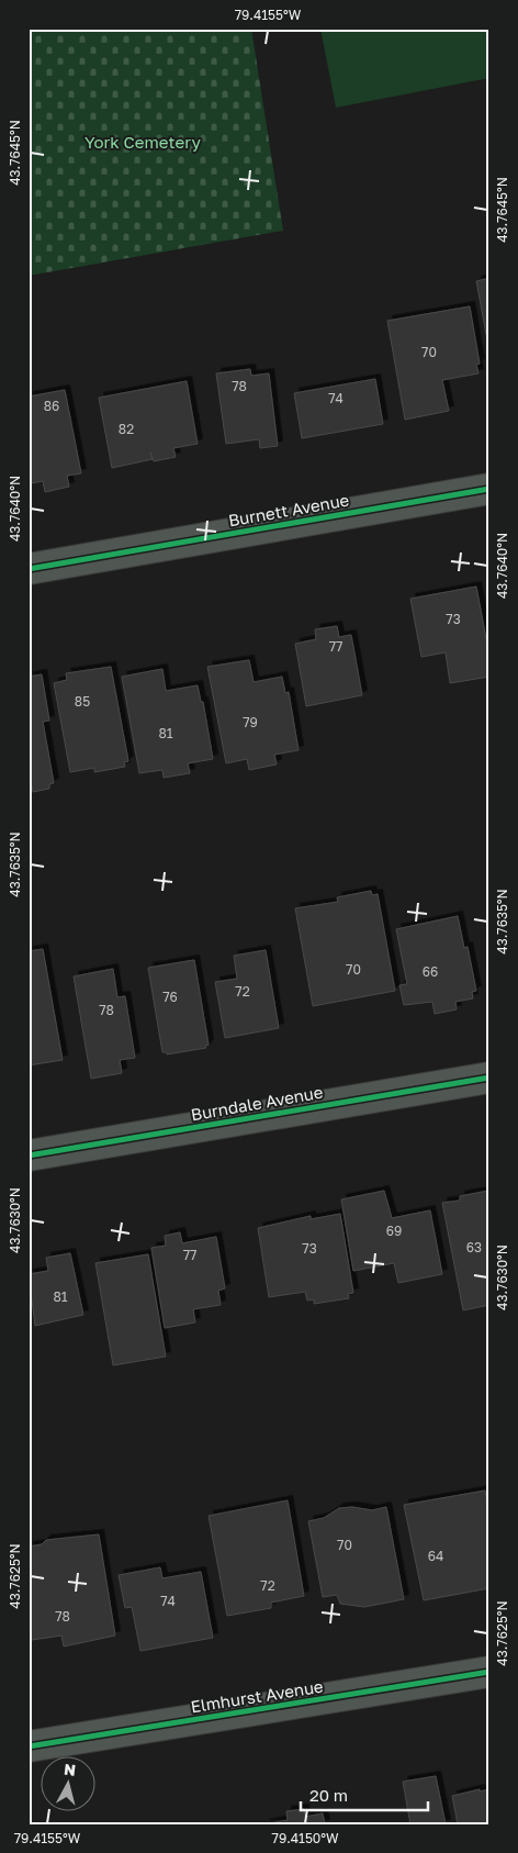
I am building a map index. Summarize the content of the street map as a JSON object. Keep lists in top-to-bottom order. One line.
{"streets":{"street":["Burnett Avenue","Burndale Avenue","Elmhurst Avenue"]},"parks":["York Cemetery"],"house_numbers":["70","78","74","86","82","73","77","85","79","81","70","66","72","76","78","69","63","73","77","81","70","64","72","74","78"],"scale_bar":"20 m","north":"top","coordinates":["79.4155°W","43.7645°N","43.7640°N","43.7635°N","43.7630°N","43.7625°N","79.4150°W"]}
